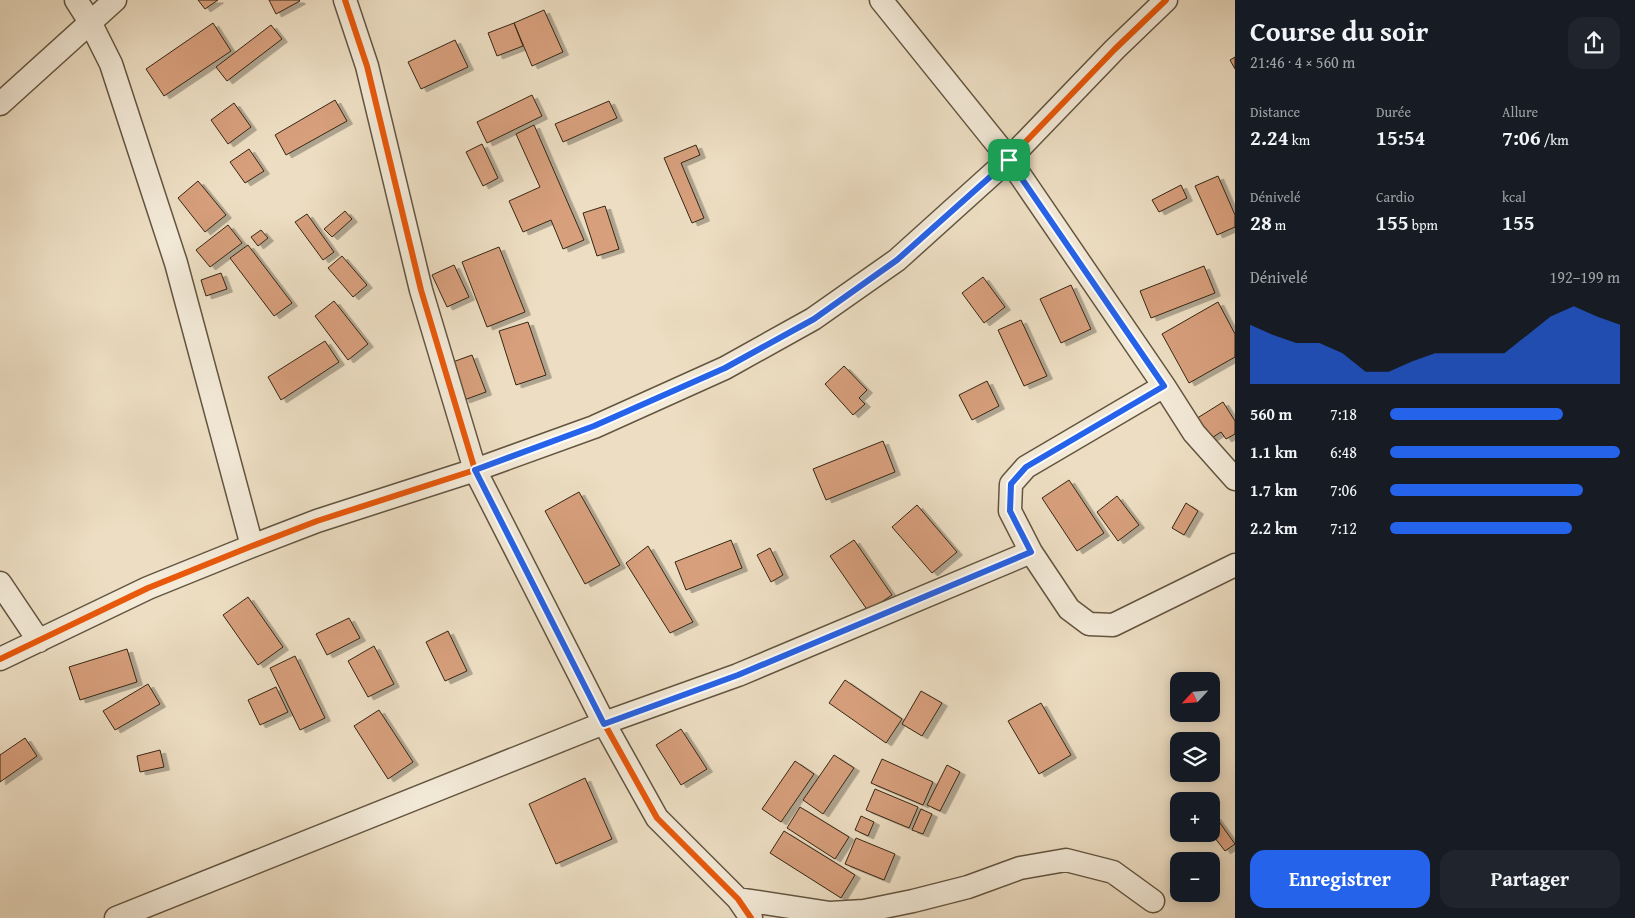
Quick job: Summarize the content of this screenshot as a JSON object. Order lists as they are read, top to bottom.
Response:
{
  "north": "bottom left",
  "page": {
    "heading": ["Course du soir", "21:46 · 4 × 560 m"],
    "stats": [
      ["Distance", "2.24 km"],
      ["Durée", "15:54"],
      ["Allure", "7:06 /km"],
      ["Dénivelé", "28 m"],
      ["Cardio", "155 bpm"],
      ["kcal", "155"]
    ],
    "chart": ["Dénivelé", "192–199 m"],
    "list": [
      {
        "name": "560 m",
        "note": "7:18"
      },
      {
        "name": "1.1 km",
        "note": "6:48"
      },
      {
        "name": "1.7 km",
        "note": "7:06"
      },
      {
        "name": "2.2 km",
        "note": "7:12"
      }
    ],
    "map_buttons": ["+", "−"],
    "buttons": ["Enregistrer", "Partager"]
  }
}
